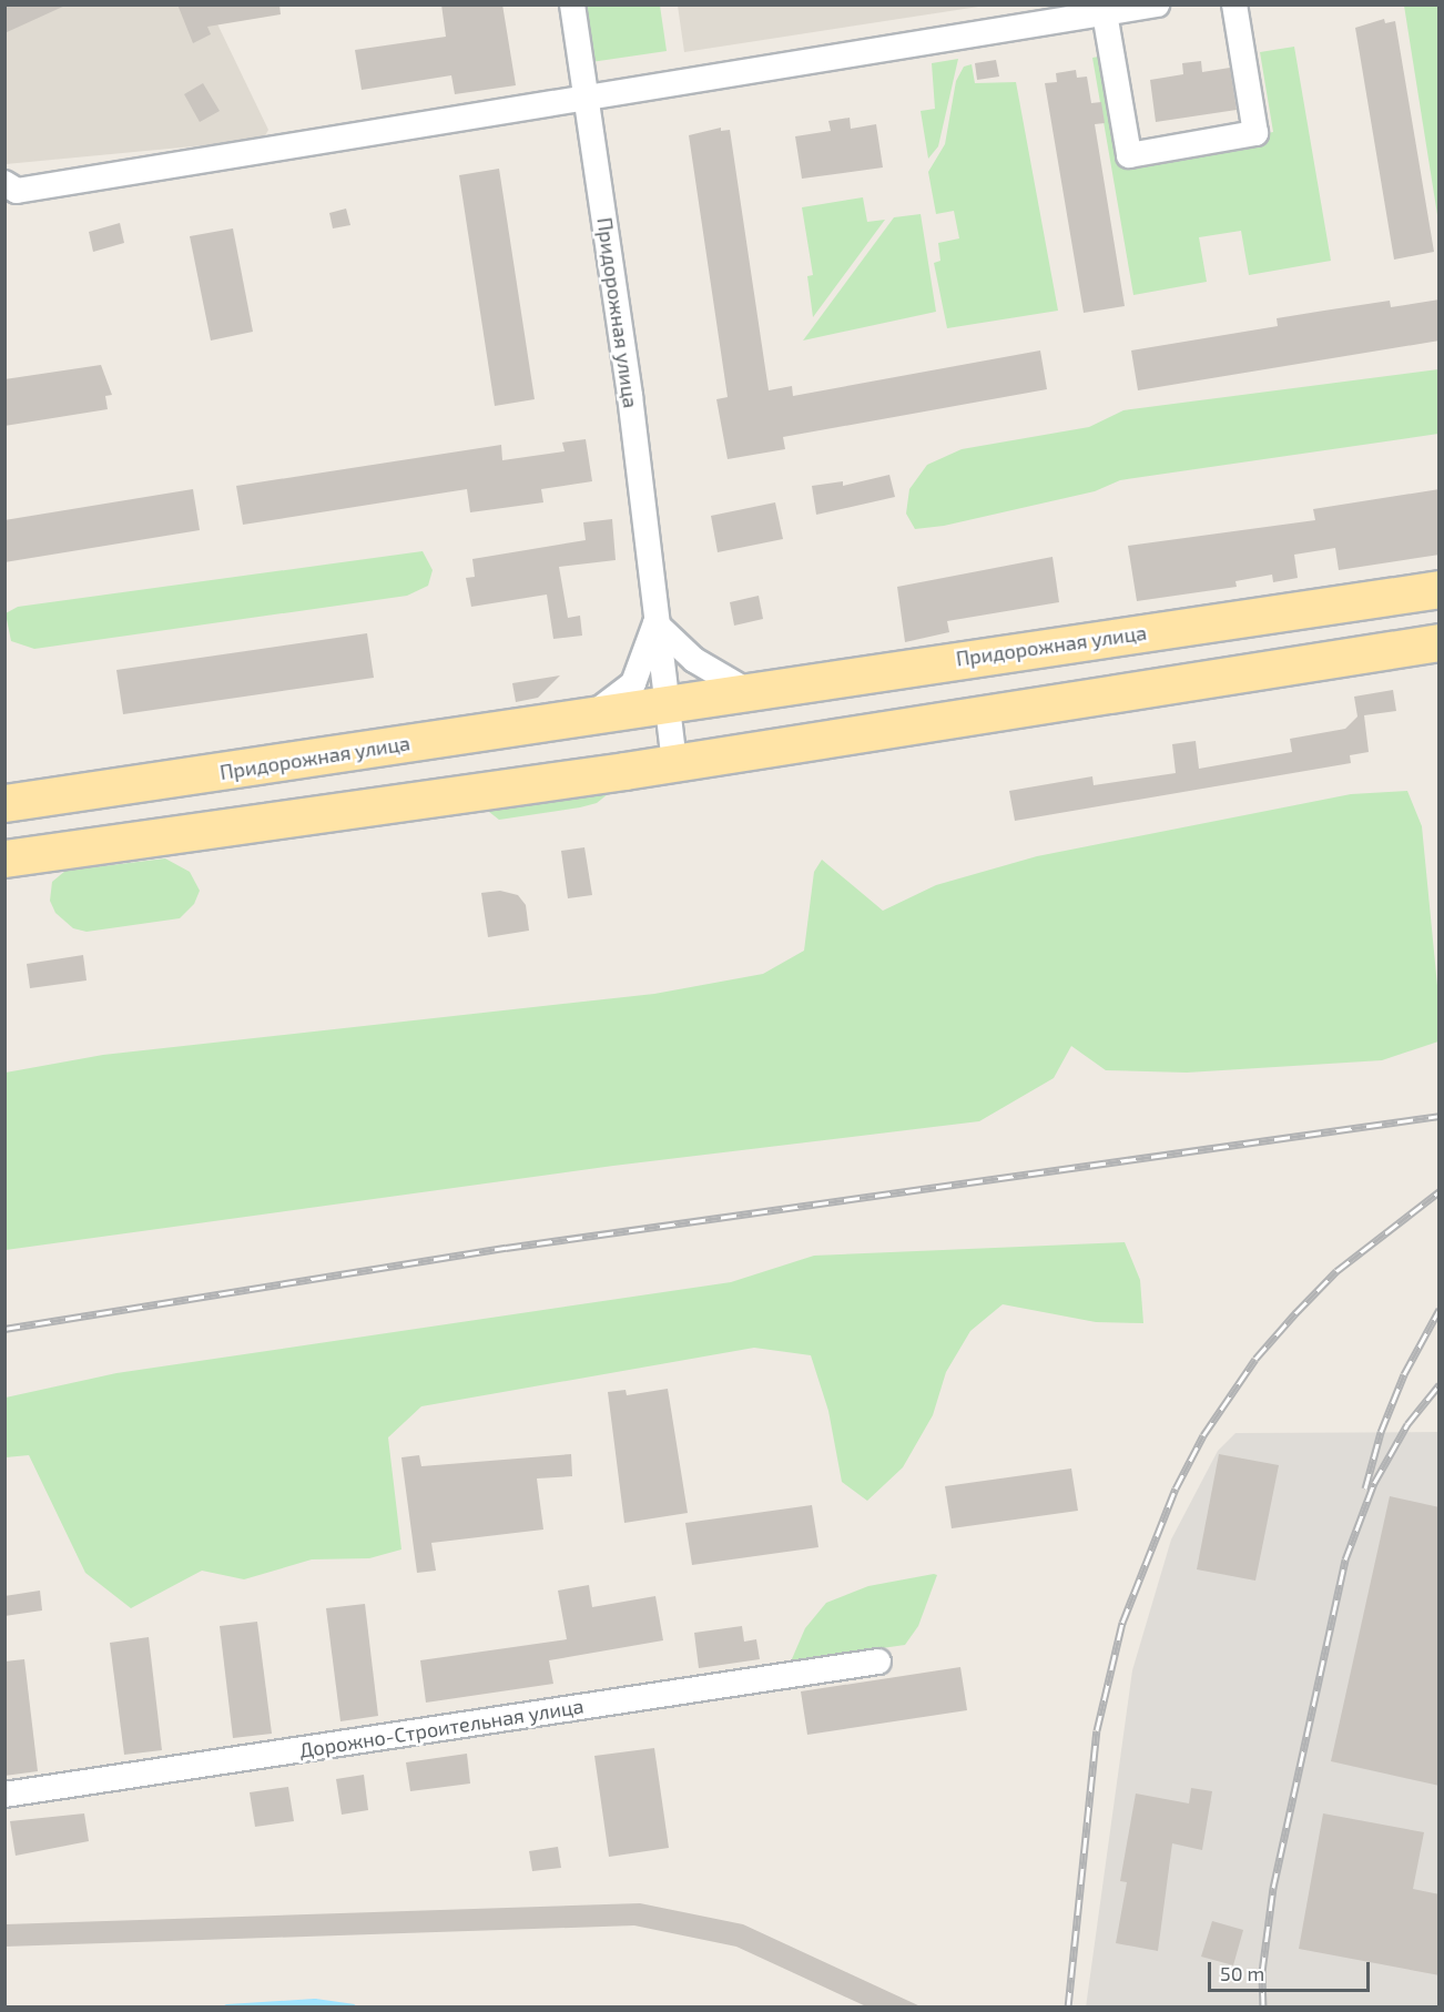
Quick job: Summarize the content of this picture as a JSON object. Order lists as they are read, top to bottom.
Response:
{
  "streets": {
    "main road": ["Придорожная улица"],
    "street": ["Дорожно-Строительная улица"]
  },
  "scale_bar": "50 m"
}
